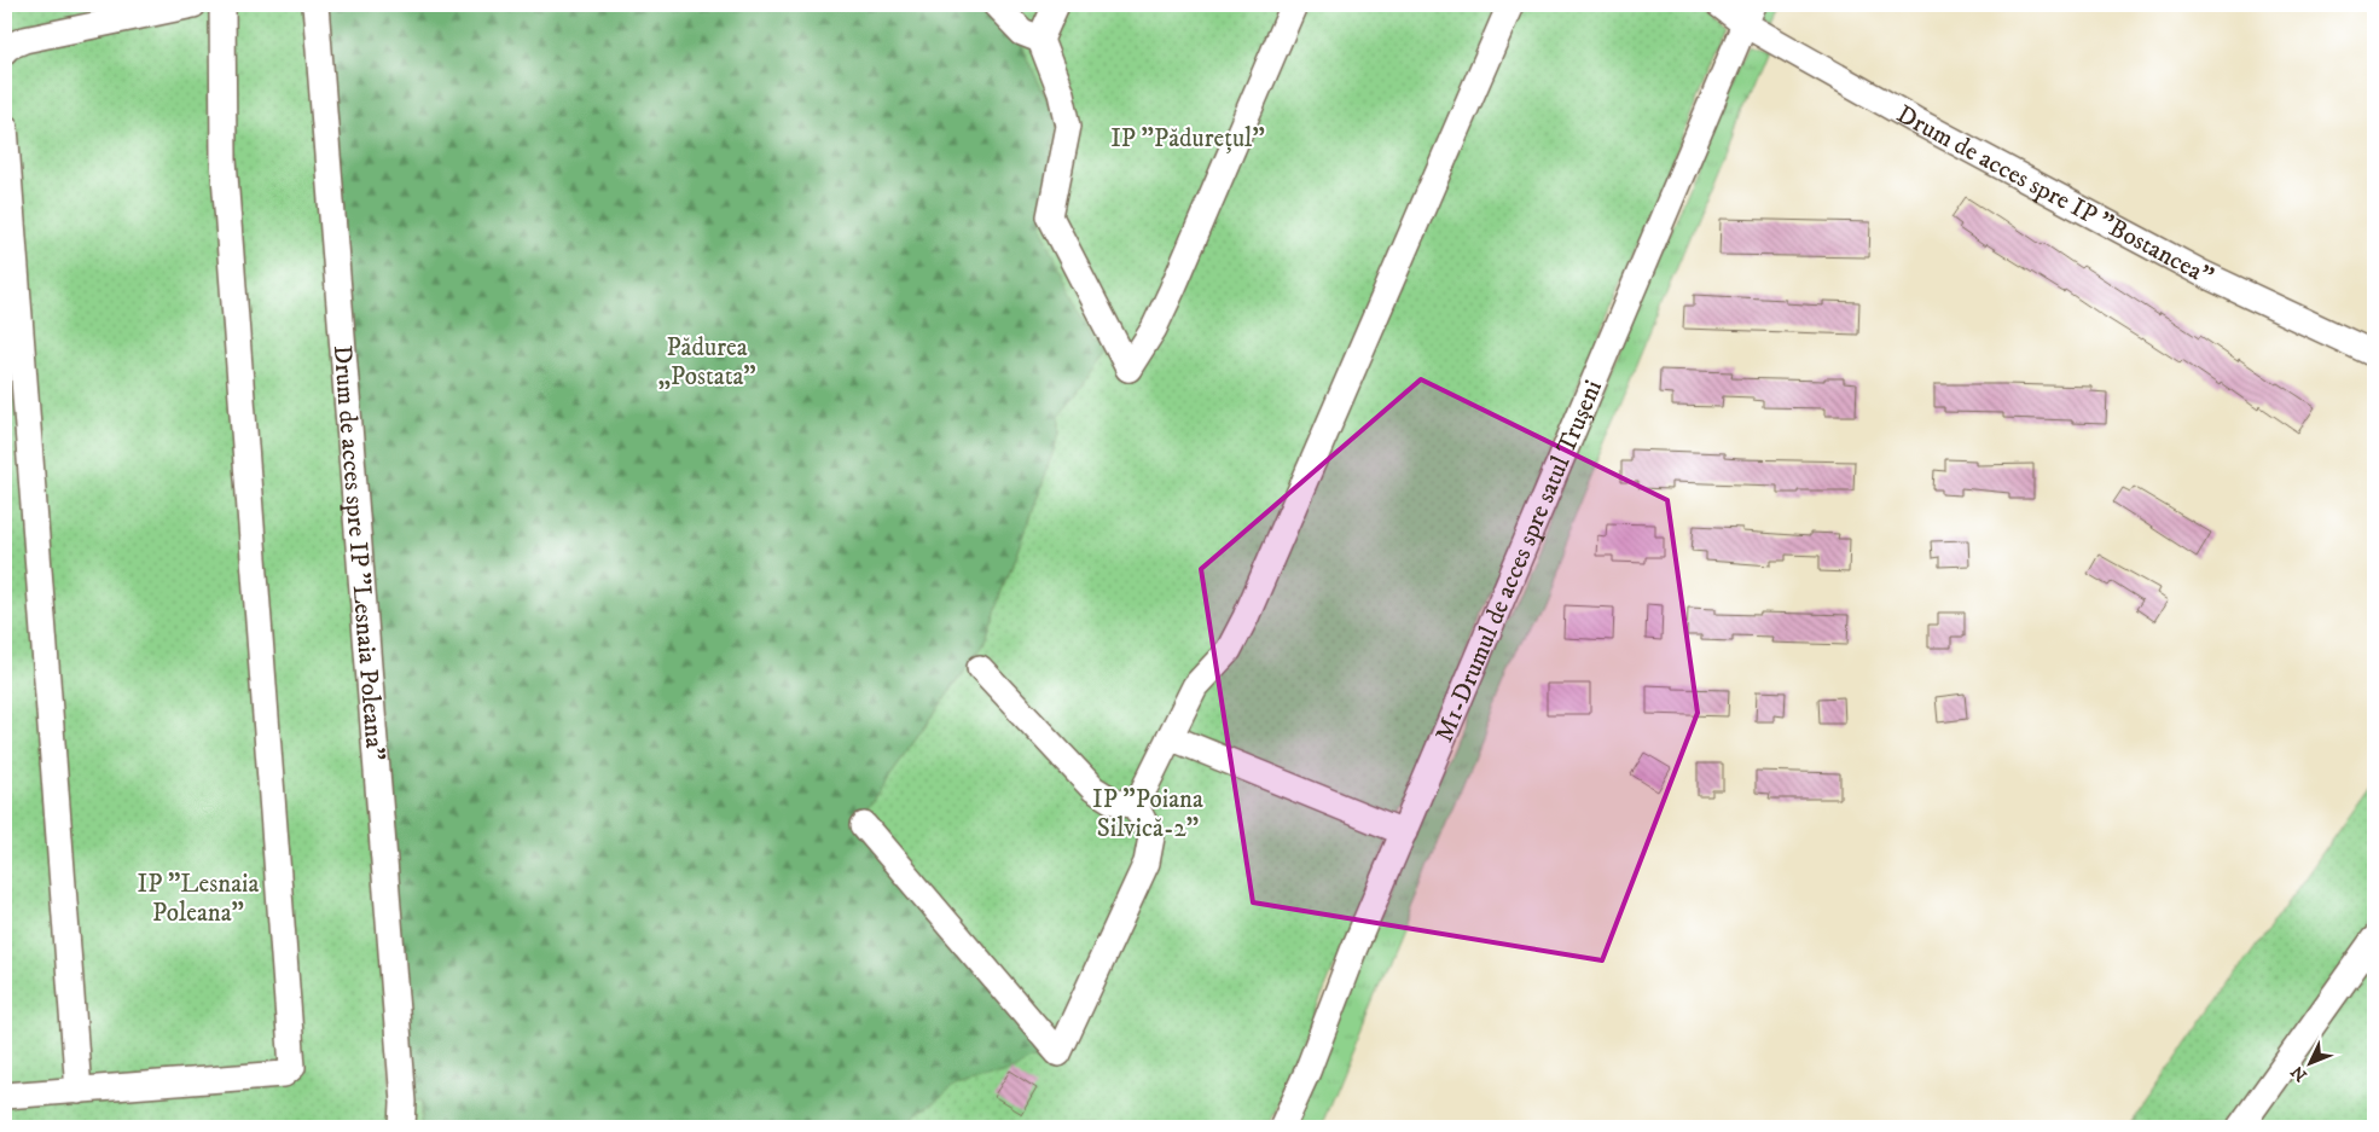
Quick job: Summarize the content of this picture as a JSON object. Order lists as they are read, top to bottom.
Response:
{
  "streets": {
    "street": ["Drum de acces spre IP \"Bostancea\"", "Drum de acces spre IP \"Lesnaia Poleana\"", "M1-Drumul de acces spre satul Trușeni"]
  },
  "crossings": [
    ["Drum de acces spre IP \"Bostancea\"", "M1-Drumul de acces spre satul Trușeni"]
  ],
  "parks": [
    "IP \"Pădurețul\"",
    "Pădurea „Postata”",
    "IP \"Poiana Silvică-2\"",
    "IP \"Lesnaia Poleana\""
  ],
  "north": "bottom left"
}
